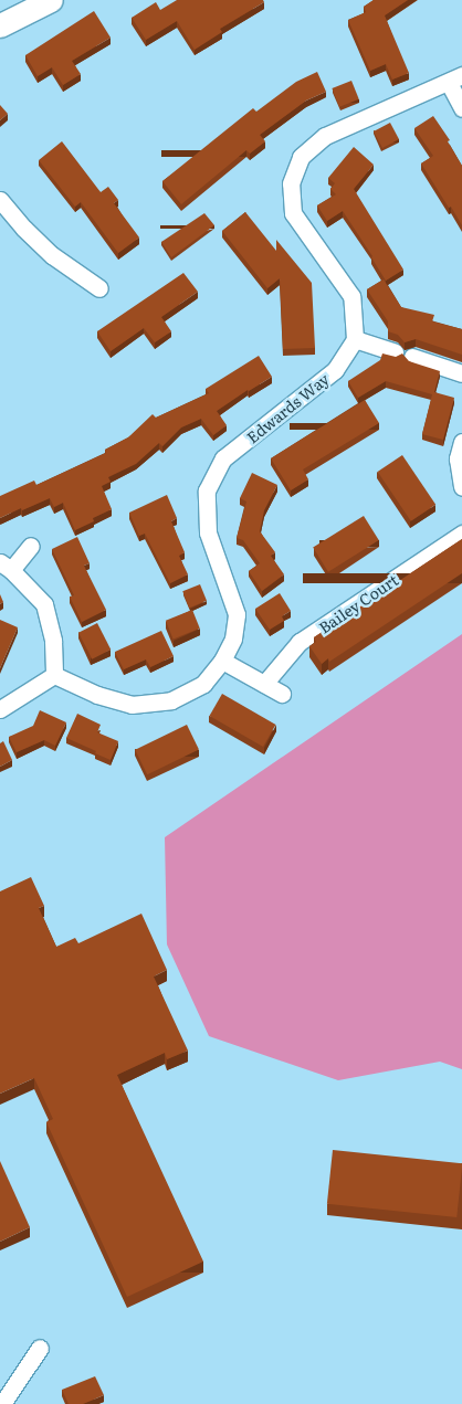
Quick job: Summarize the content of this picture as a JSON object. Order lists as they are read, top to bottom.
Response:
{
  "streets": {
    "street": ["Edwards Way", "Bailey Court"]
  }
}
